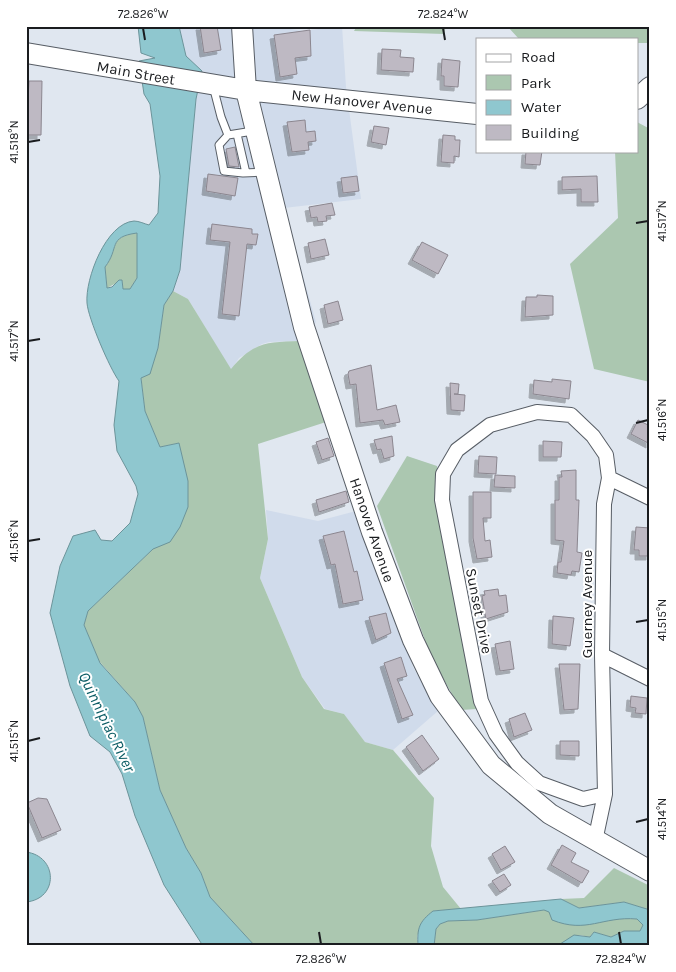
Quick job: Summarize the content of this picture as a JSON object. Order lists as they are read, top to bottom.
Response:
{
  "streets": {
    "main road": ["Main Street", "New Hanover Avenue", "Hanover Avenue"],
    "street": ["Guerney Avenue", "Sunset Drive"]
  },
  "crossings": [
    ["Main Street", "New Hanover Avenue"],
    ["Main Street", "Hanover Avenue"],
    ["New Hanover Avenue", "Hanover Avenue"],
    ["Hanover Avenue", "Guerney Avenue"],
    ["Guerney Avenue", "Sunset Drive"]
  ],
  "water": ["Quinnipiac River"],
  "legend": [
    "Road",
    "Park",
    "Water",
    "Building"
  ],
  "coordinates": [
    "72.826°W",
    "72.824°W",
    "41.518°N",
    "41.517°N",
    "41.516°N",
    "41.515°N",
    "41.514°N"
  ]
}
